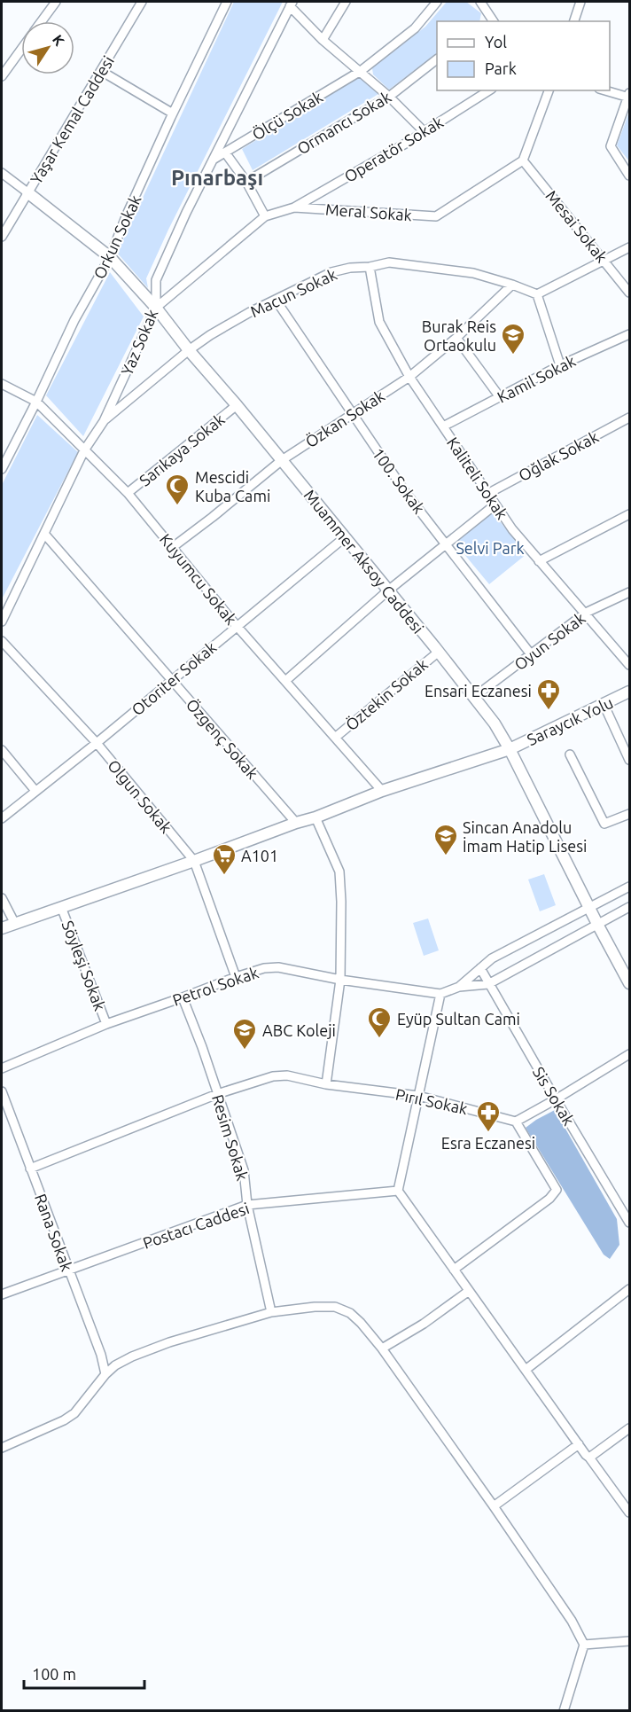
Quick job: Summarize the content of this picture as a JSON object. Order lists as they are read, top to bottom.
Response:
{
  "streets": {
    "main road": ["Muammer Aksoy Caddesi", "Saraycık Yolu"],
    "street": [
      "Ölçü Sokak",
      "Yaşar Kemal Caddesi",
      "Ormancı Sokak",
      "Operatör Sokak",
      "Meral Sokak",
      "Mesai Sokak",
      "Orkun Sokak",
      "Macun Sokak",
      "Yaz Sokak",
      "Kamil Sokak",
      "Özkan Sokak",
      "Sarıkaya Sokak",
      "Oğlak Sokak",
      "Kaliteli Sokak",
      "100. Sokak",
      "Kuyumcu Sokak",
      "Oyun Sokak",
      "Otoriter Sokak",
      "Öztekin Sokak",
      "Özgenç Sokak",
      "Olgun Sokak",
      "Söyleşi Sokak",
      "Petrol Sokak",
      "Sis Sokak",
      "Pırıl Sokak",
      "Resim Sokak",
      "Postacı Caddesi",
      "Rana Sokak"
    ]
  },
  "crossings": [
    ["Ölçü Sokak", "Yaz Sokak"],
    ["Yaşar Kemal Caddesi", "Muammer Aksoy Caddesi"],
    ["Operatör Sokak", "Meral Sokak"],
    ["Meral Sokak", "Mesai Sokak"],
    ["Meral Sokak", "Yaz Sokak"],
    ["Meral Sokak", "Muammer Aksoy Caddesi"],
    ["Orkun Sokak", "Muammer Aksoy Caddesi"],
    ["Orkun Sokak", "Kuyumcu Sokak"],
    ["Macun Sokak", "Yaz Sokak"],
    ["Macun Sokak", "Özkan Sokak"],
    ["Macun Sokak", "Kaliteli Sokak"],
    ["Macun Sokak", "100. Sokak"],
    ["Macun Sokak", "Muammer Aksoy Caddesi"],
    ["Yaz Sokak", "Muammer Aksoy Caddesi"],
    ["Yaz Sokak", "Kuyumcu Sokak"],
    ["Yaz Sokak", "Özgenç Sokak"],
    ["Kamil Sokak", "Kaliteli Sokak"],
    ["Özkan Sokak", "Kaliteli Sokak"],
    ["Özkan Sokak", "100. Sokak"],
    ["Özkan Sokak", "Muammer Aksoy Caddesi"],
    ["Özkan Sokak", "Kuyumcu Sokak"],
    ["Sarıkaya Sokak", "Muammer Aksoy Caddesi"],
    ["Sarıkaya Sokak", "Kuyumcu Sokak"],
    ["Oğlak Sokak", "Kaliteli Sokak"],
    ["Kaliteli Sokak", "Oyun Sokak"],
    ["100. Sokak", "Oyun Sokak"],
    ["Muammer Aksoy Caddesi", "Oyun Sokak"],
    ["Muammer Aksoy Caddesi", "Otoriter Sokak"],
    ["Muammer Aksoy Caddesi", "Öztekin Sokak"],
    ["Muammer Aksoy Caddesi", "Saraycık Yolu"],
    ["Kuyumcu Sokak", "Otoriter Sokak"],
    ["Kuyumcu Sokak", "Öztekin Sokak"],
    ["Kuyumcu Sokak", "Saraycık Yolu"],
    ["Otoriter Sokak", "Özgenç Sokak"],
    ["Otoriter Sokak", "Olgun Sokak"],
    ["Saraycık Yolu", "Özgenç Sokak"],
    ["Saraycık Yolu", "Olgun Sokak"],
    ["Saraycık Yolu", "Söyleşi Sokak"],
    ["Olgun Sokak", "Petrol Sokak"],
    ["Söyleşi Sokak", "Petrol Sokak"],
    ["Petrol Sokak", "Resim Sokak"],
    ["Pırıl Sokak", "Resim Sokak"],
    ["Pırıl Sokak", "Rana Sokak"],
    ["Resim Sokak", "Postacı Caddesi"],
    ["Postacı Caddesi", "Rana Sokak"]
  ],
  "districts": ["Pınarbaşı"],
  "parks": ["Selvi Park"],
  "places": {
    "school or university": ["Burak Reis Ortaokulu", "Sincan Anadolu İmam Hatip Lisesi", "ABC Koleji"],
    "mosque": ["Mescidi Kuba Cami", "Eyüp Sultan Cami"],
    "pharmacy": ["Ensari Eczanesi", "Esra Eczanesi"],
    "supermarket": ["A101"]
  },
  "legend": ["Yol", "Park"],
  "scale_bar": "100 m",
  "north": "top right"
}
